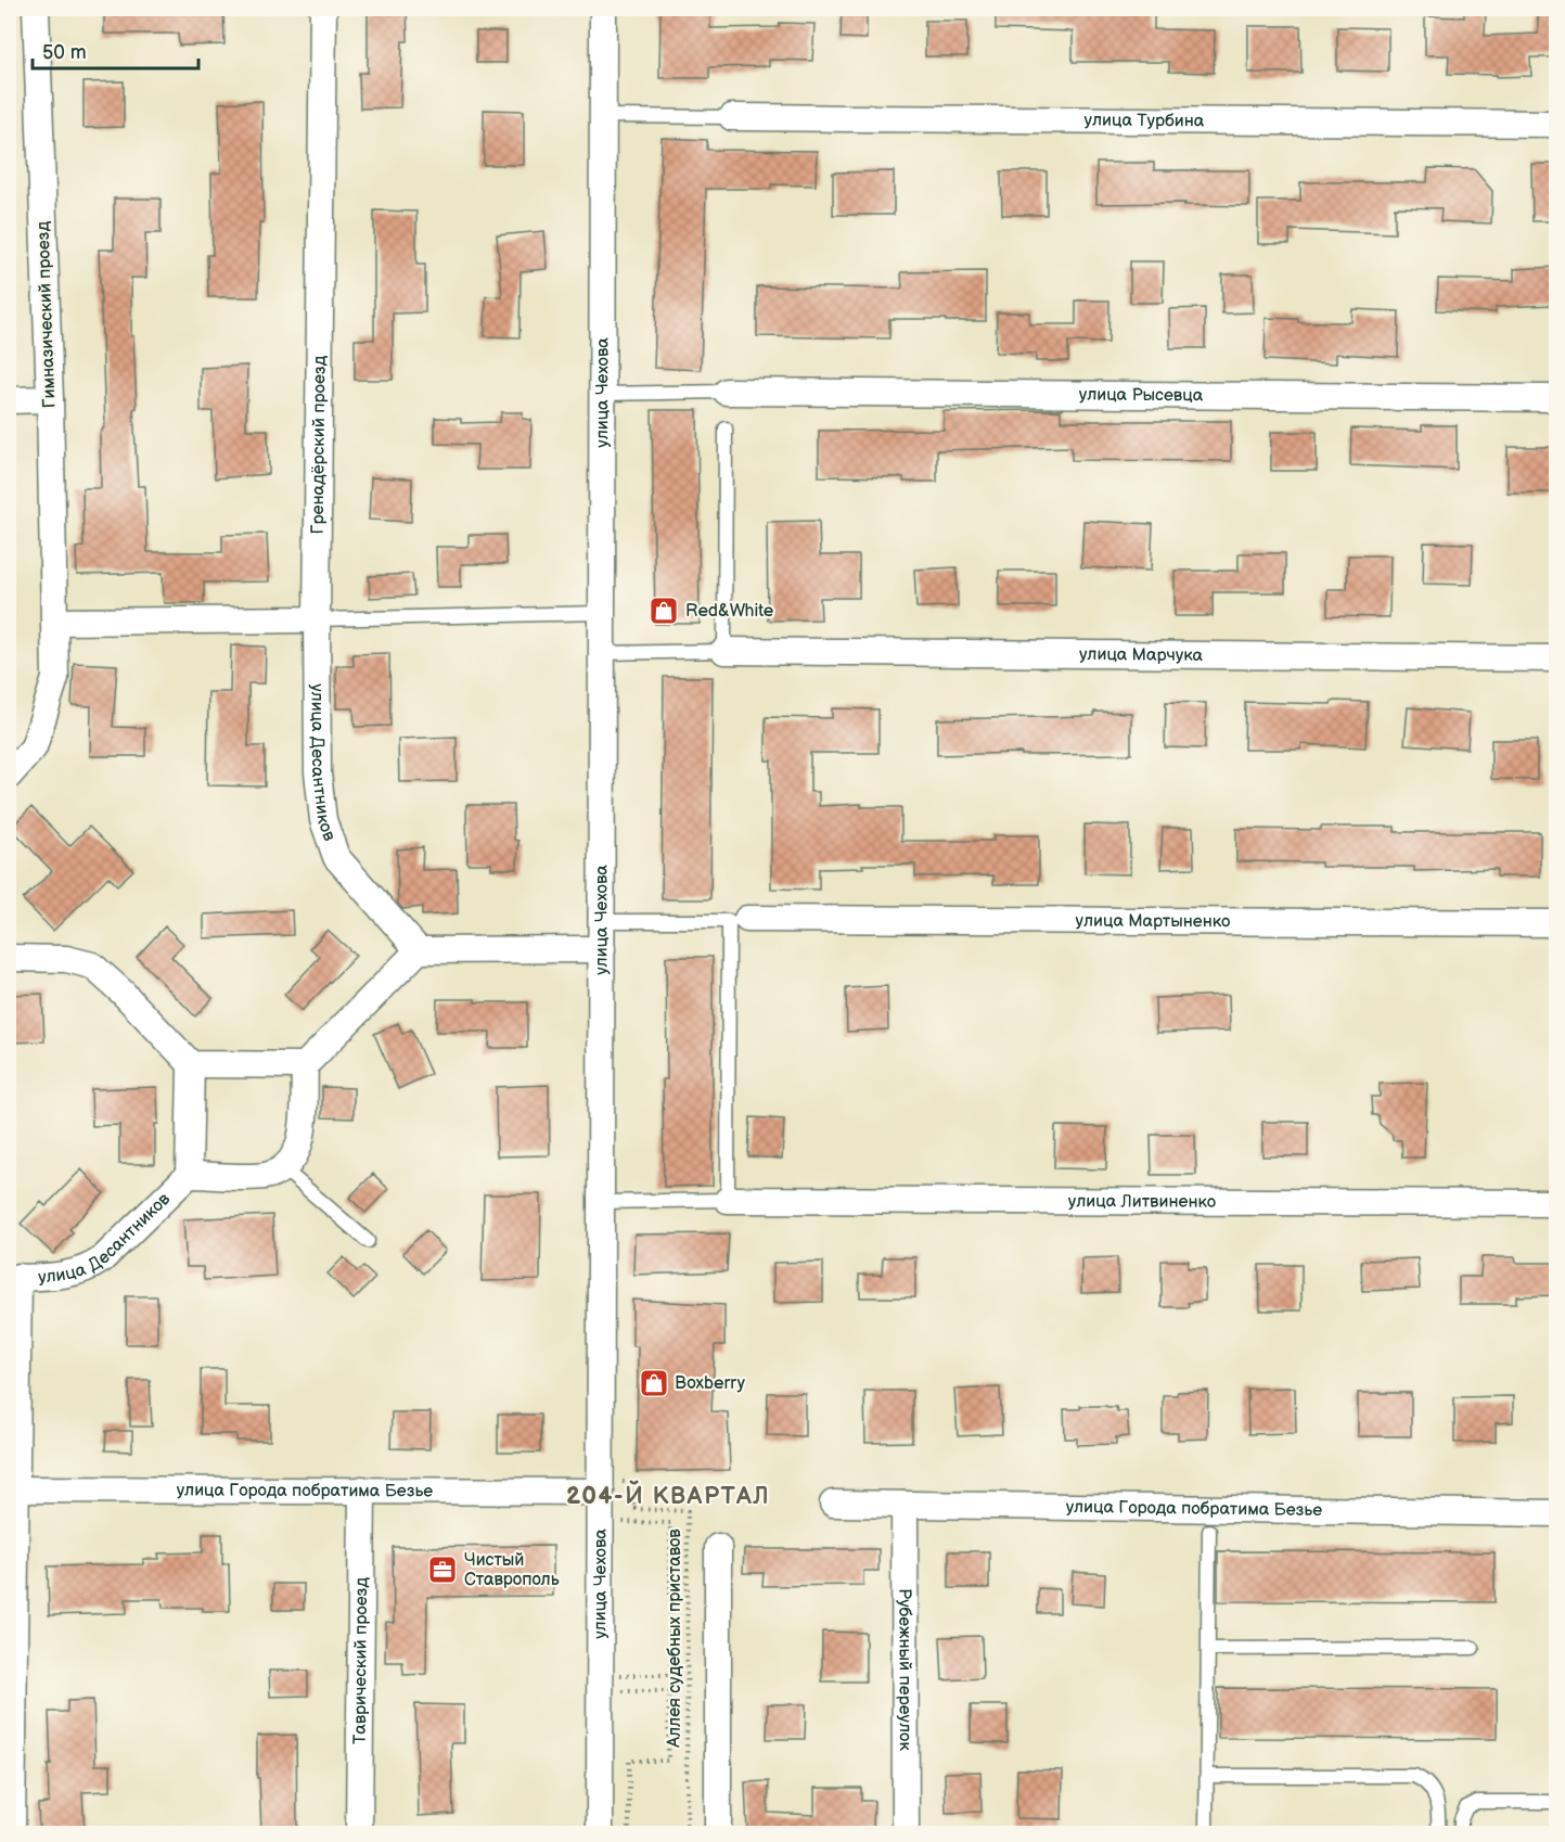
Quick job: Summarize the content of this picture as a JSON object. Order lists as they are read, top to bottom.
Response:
{
  "streets": {
    "street": [
      "улица Турбина",
      "Гимназический проезд",
      "улица Чехова",
      "улица Рысевца",
      "Гренадёрский проезд",
      "улица Марчука",
      "улица Десантников",
      "улица Мартыненко",
      "улица Литвиненко",
      "улица Города побратима Безье",
      "Таврический проезд",
      "Рубежный переулок"
    ],
    "path": ["Аллея судебных приставов"]
  },
  "crossings": [
    ["улица Чехова", "улица Города побратима Безье"],
    ["улица Чехова", "Аллея судебных приставов"],
    ["Гренадёрский проезд", "улица Десантников"],
    ["улица Города побратима Безье", "Аллея судебных приставов"],
    ["улица Города побратима Безье", "Таврический проезд"],
    ["улица Города побратима Безье", "Рубежный переулок"]
  ],
  "districts": ["204-Й КВАРТАЛ"],
  "places": {
    "shop": ["Red&White", "Boxberry"],
    "office": ["Чистый Ставрополь"]
  },
  "scale_bar": "50 m"
}
